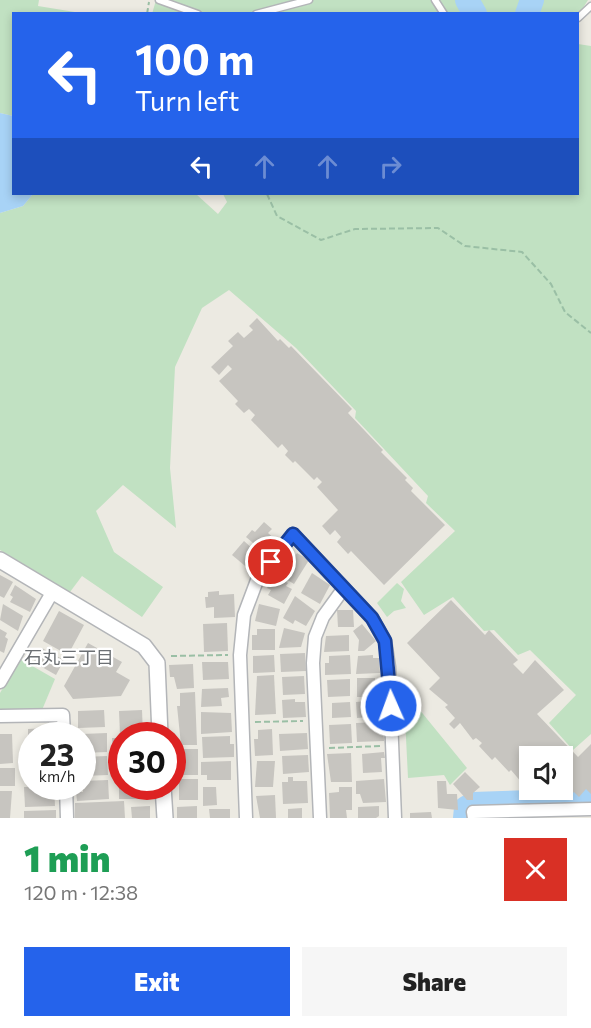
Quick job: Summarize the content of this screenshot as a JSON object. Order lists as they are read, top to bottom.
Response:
{
  "districts": ["石丸三丁目"],
  "page": {
    "turn": ["100 m", "Turn left"],
    "speed": "23 km/h",
    "limit": "30",
    "heading": ["1 min", "120 m · 12:38"],
    "buttons": ["Exit", "Share"]
  }
}
